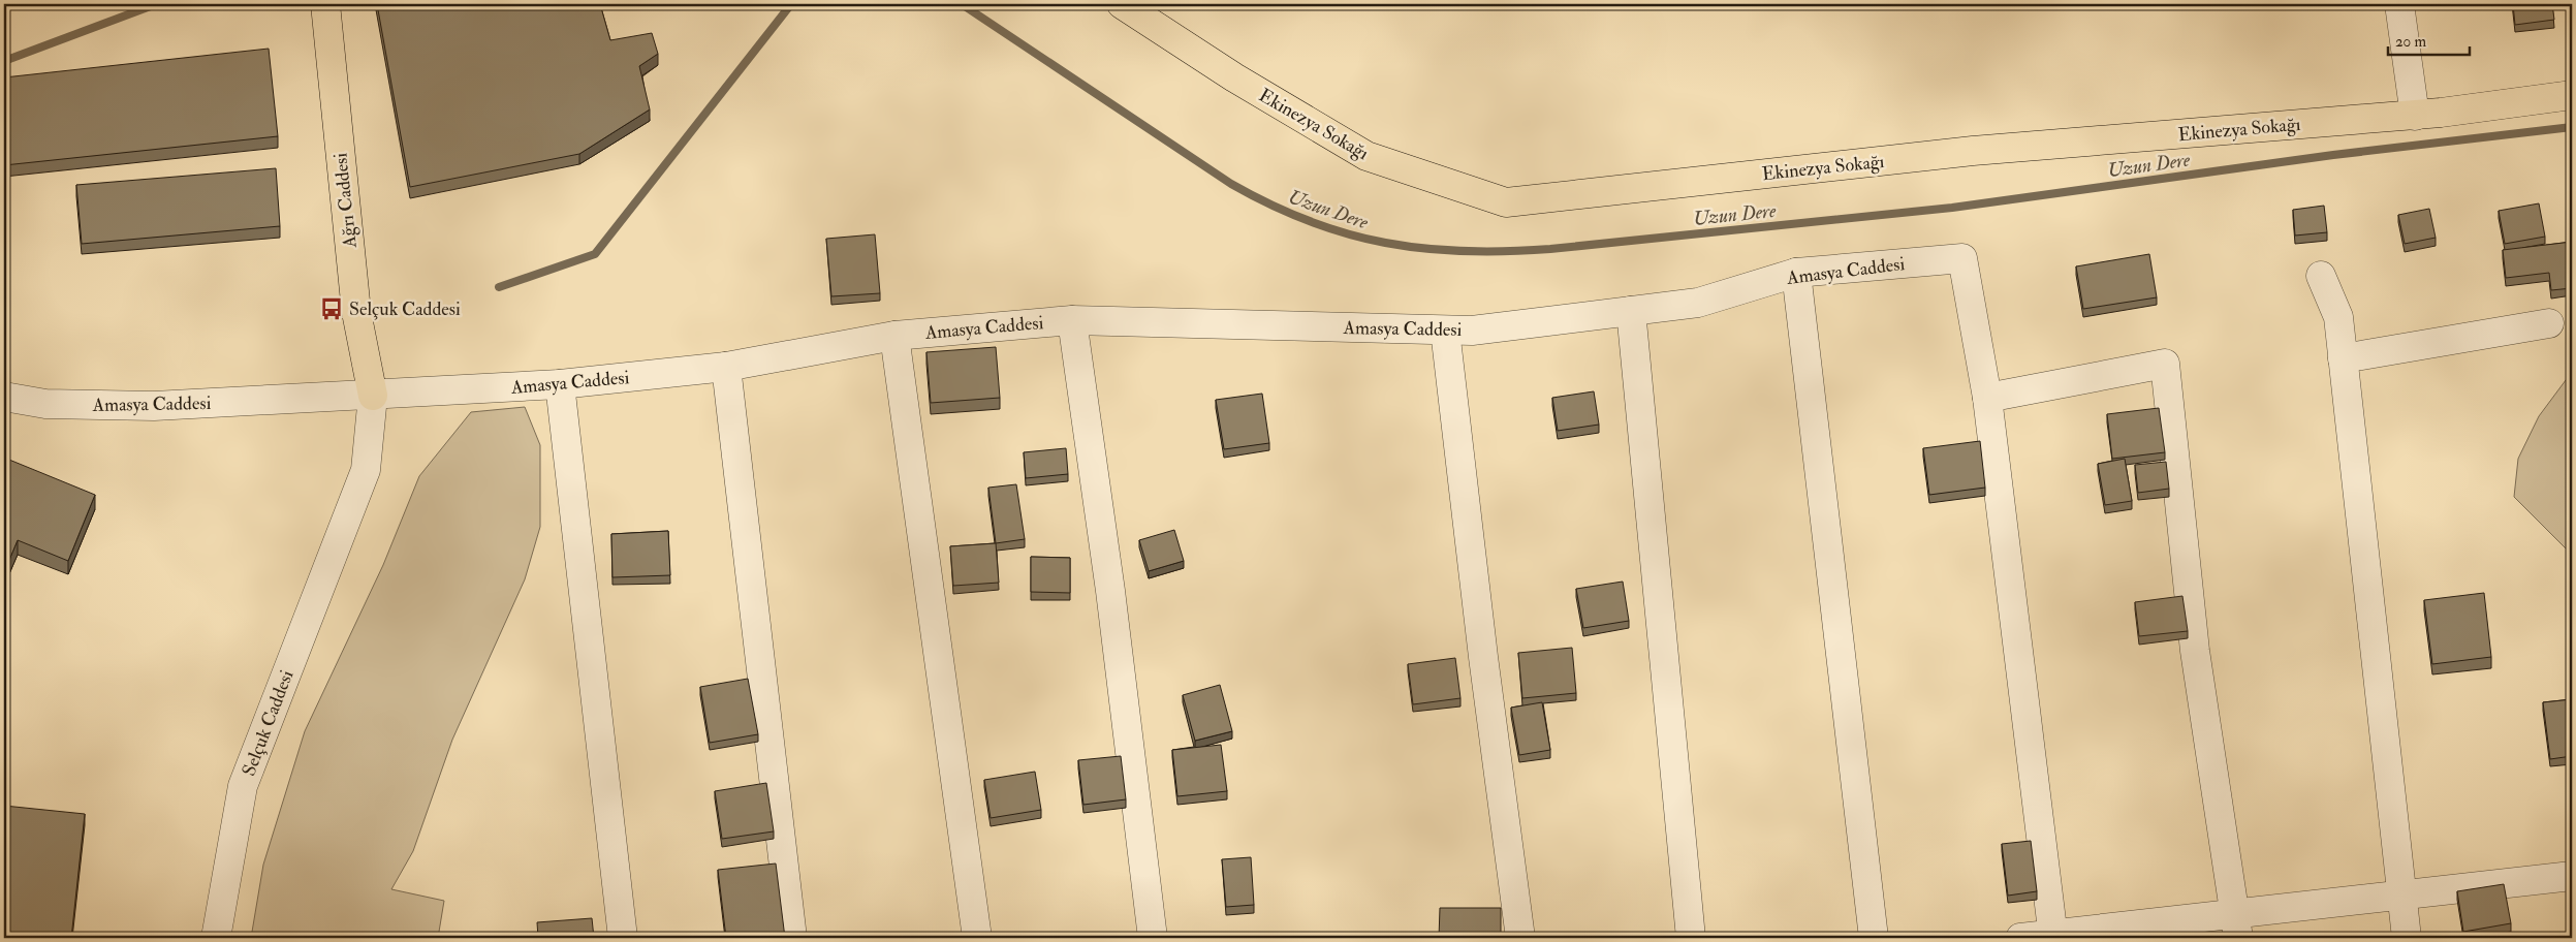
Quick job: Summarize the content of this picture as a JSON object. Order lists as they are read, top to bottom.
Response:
{
  "streets": {
    "main road": ["Ekinezya Sokağı", "Ağrı Caddesi"],
    "street": ["Amasya Caddesi", "Selçuk Caddesi"]
  },
  "crossings": [
    ["Ağrı Caddesi", "Amasya Caddesi"],
    ["Ağrı Caddesi", "Selçuk Caddesi"],
    ["Amasya Caddesi", "Selçuk Caddesi"]
  ],
  "water": ["Uzun Dere"],
  "places": {
    "bus stop": ["Selçuk Caddesi"]
  },
  "scale_bar": "20 m"
}
